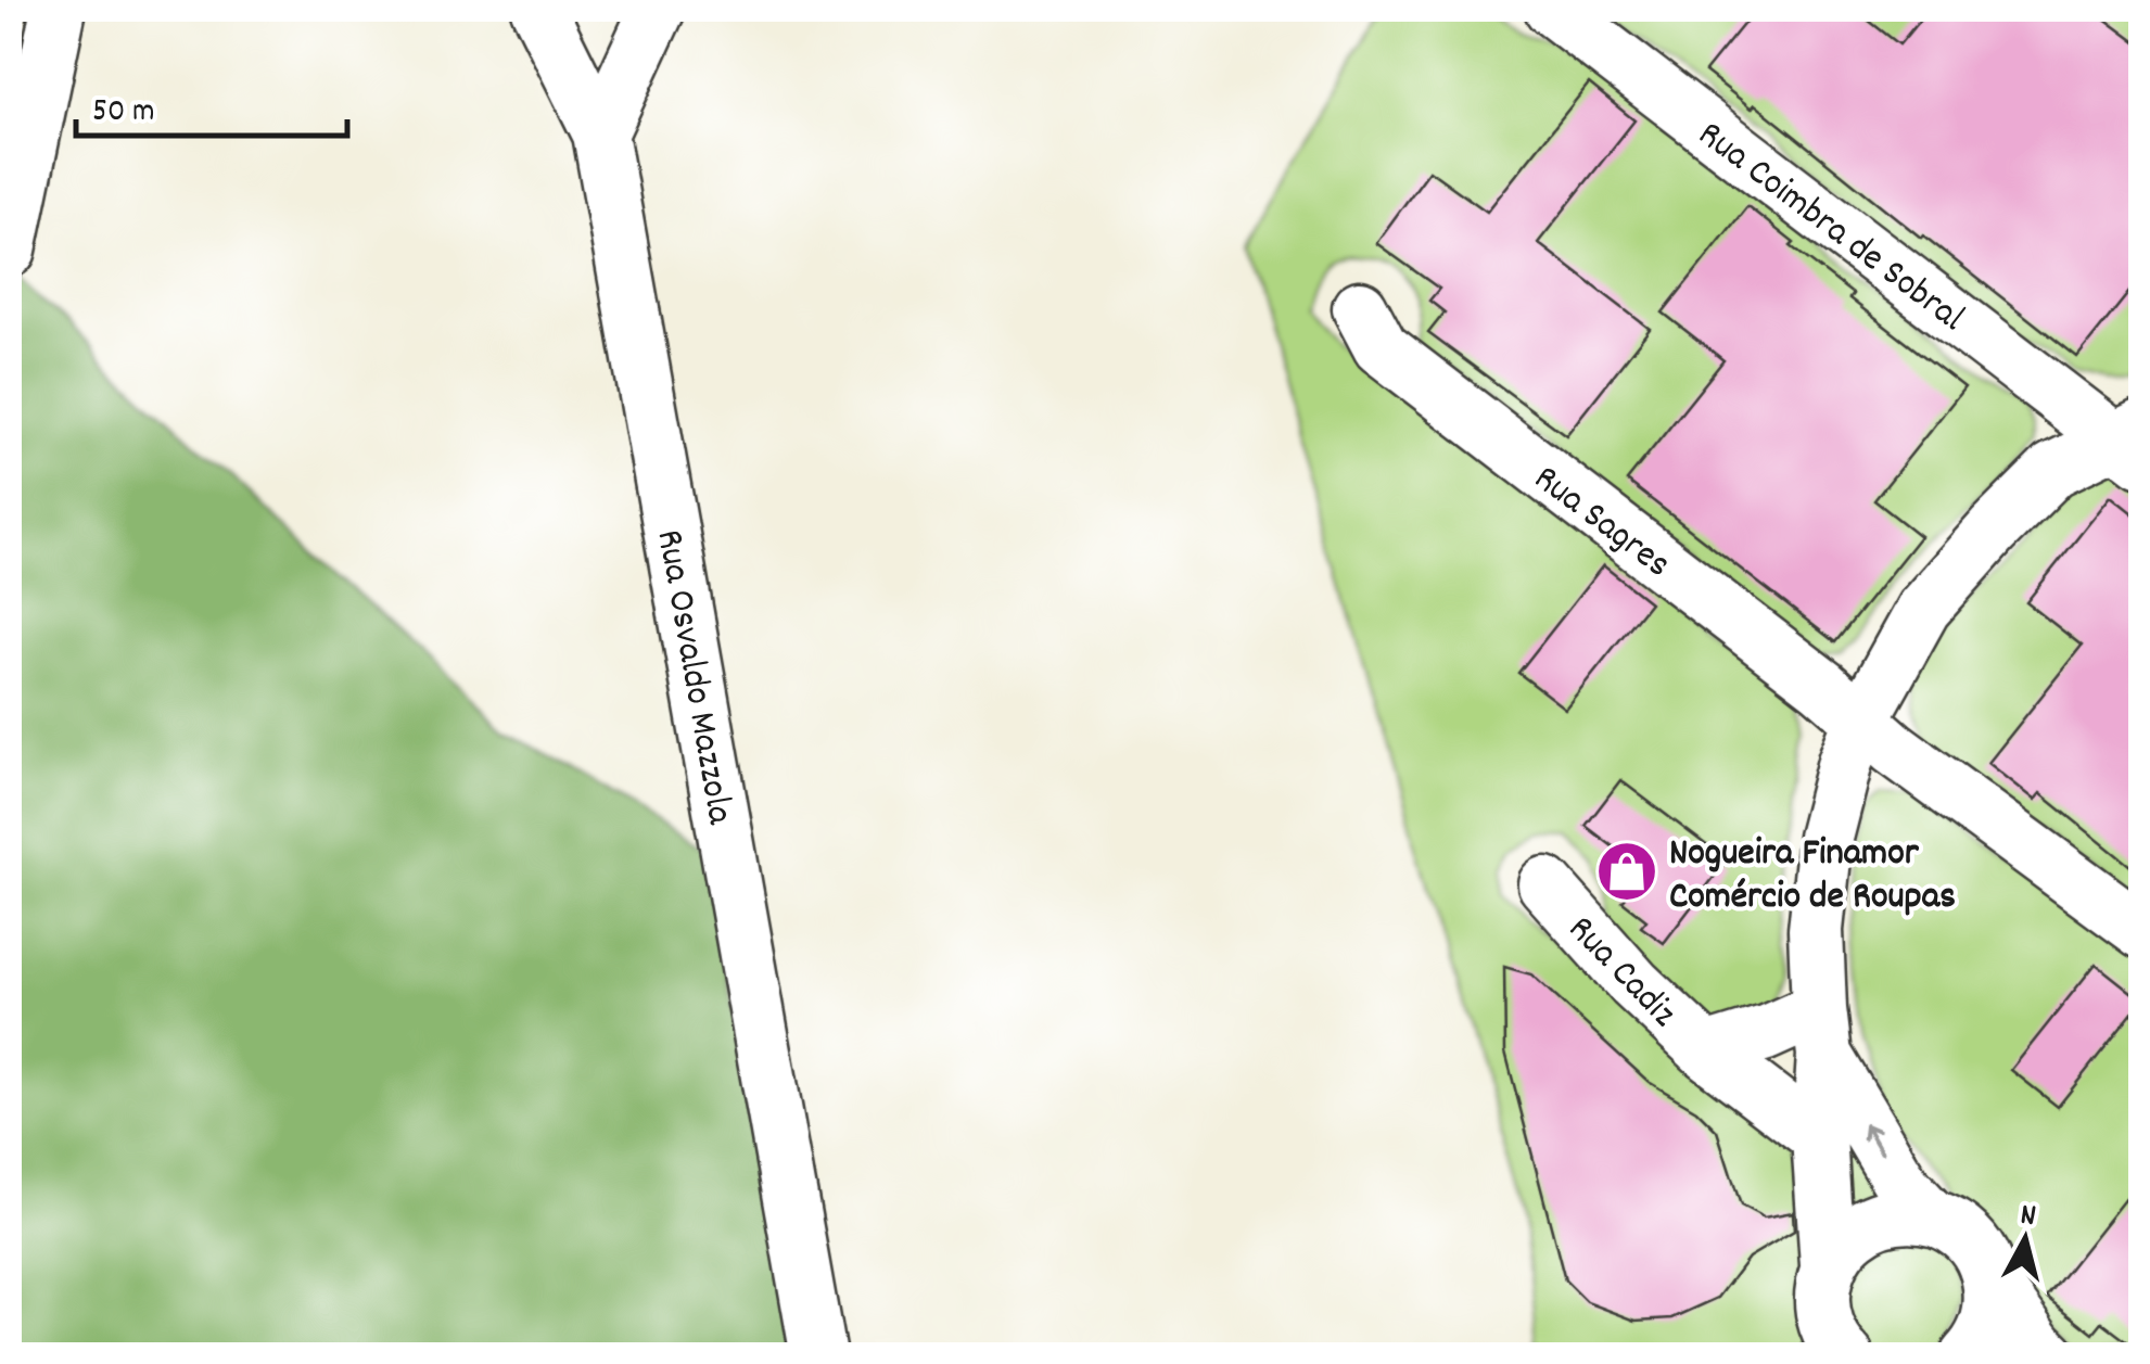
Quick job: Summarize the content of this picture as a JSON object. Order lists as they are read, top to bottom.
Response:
{
  "streets": {
    "street": [
      "Rua Coimbra de Sobral",
      "Rua Sagres",
      "Rua Osvaldo Mazzola",
      "Rua Cadiz"
    ]
  },
  "places": {
    "shop": ["Nogueira Finamor Comércio de Roupas"]
  },
  "scale_bar": "50 m",
  "north": "top"
}
